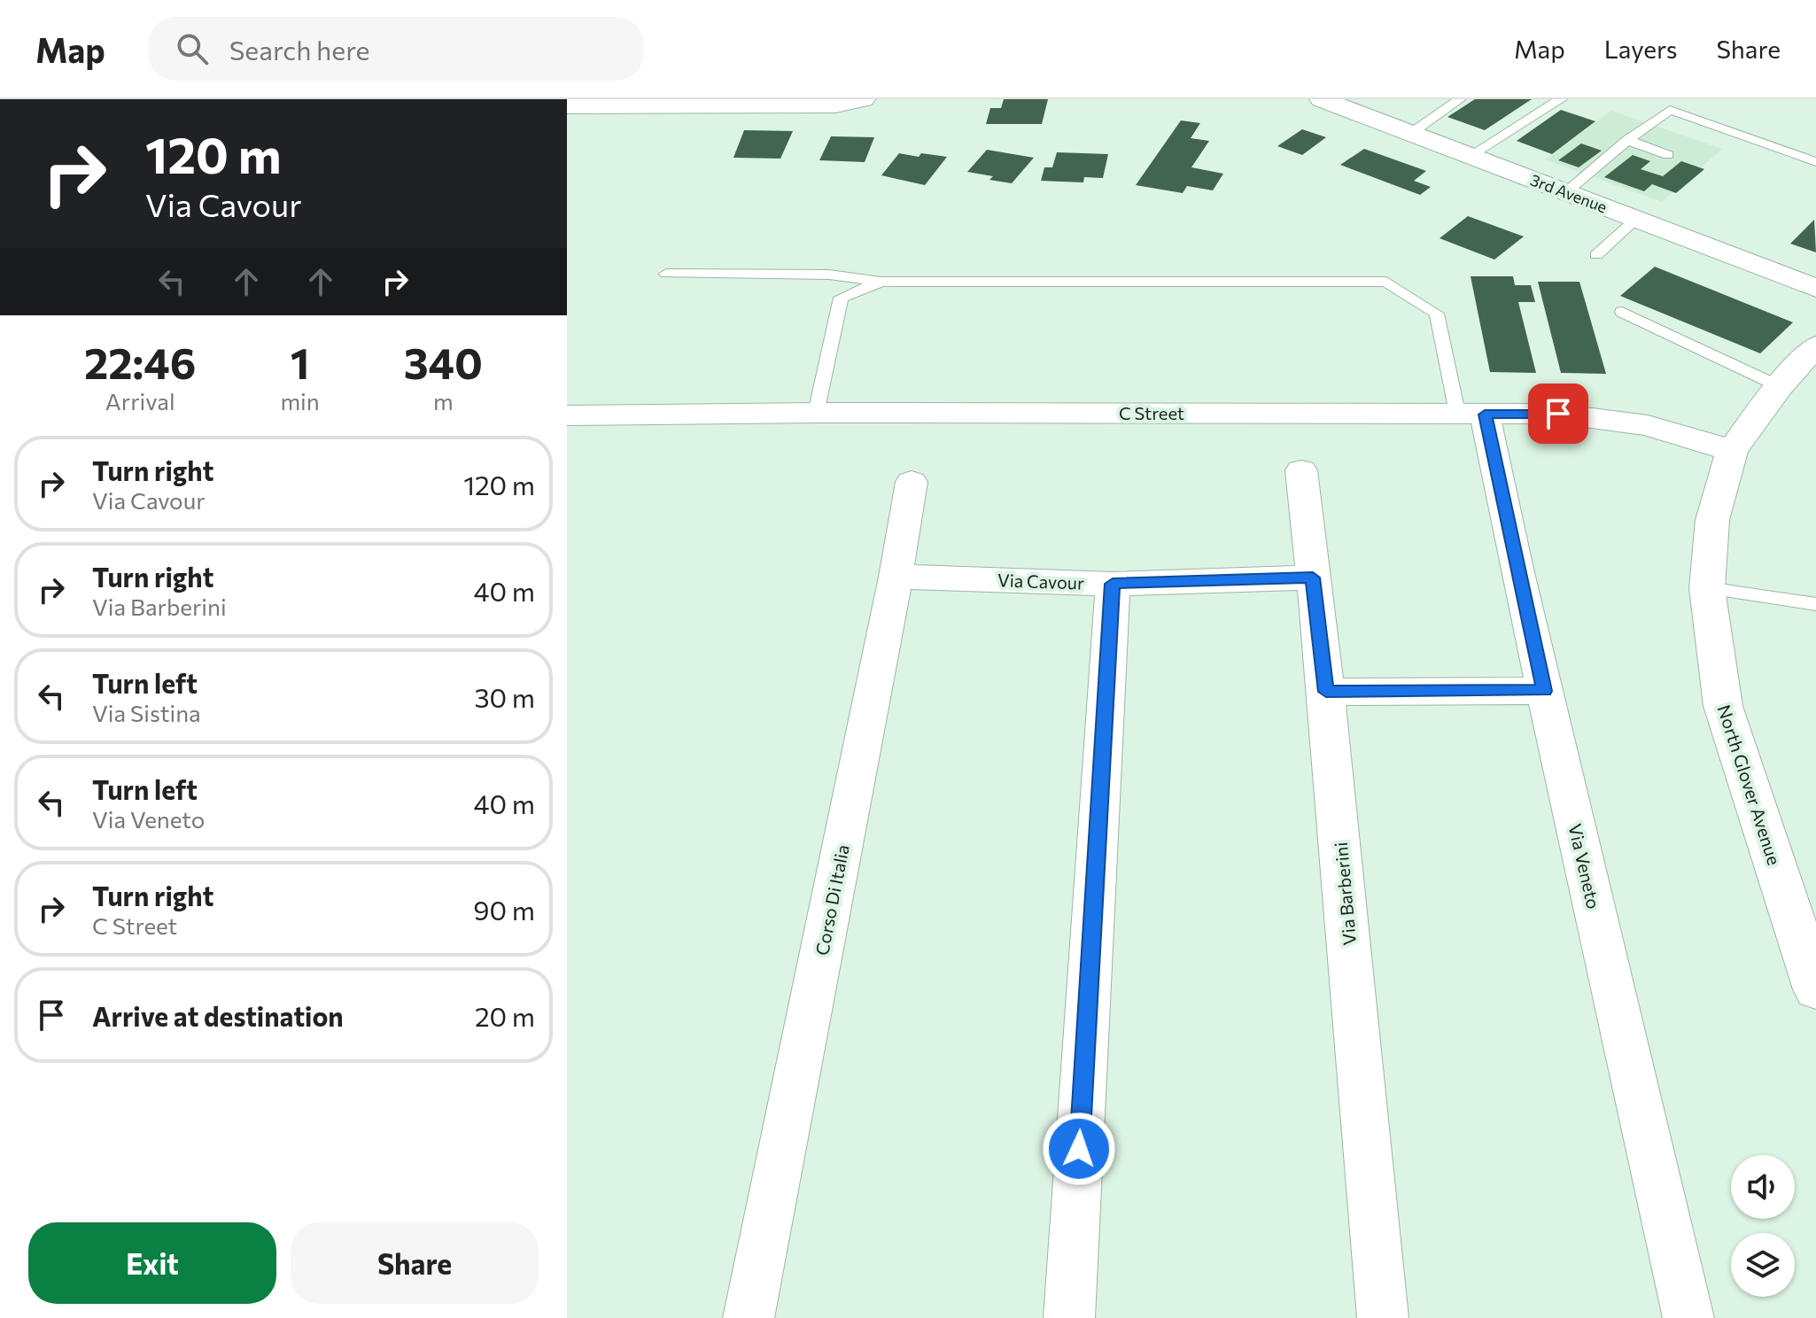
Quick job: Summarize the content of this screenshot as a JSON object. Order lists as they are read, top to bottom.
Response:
{
  "streets": {
    "street": [
      "3rd Avenue",
      "C Street",
      "Via Cavour",
      "North Glover Avenue",
      "Via Veneto",
      "Via Barberini",
      "Corso Di Italia"
    ]
  },
  "crossings": [
    ["C Street", "North Glover Avenue"],
    ["C Street", "Via Veneto"],
    ["Via Cavour", "Via Barberini"],
    ["Via Cavour", "Corso Di Italia"]
  ],
  "page": {
    "header": "Map",
    "search": "Search here",
    "nav": ["Map", "Layers", "Share"],
    "turn": ["120 m", "Via Cavour"],
    "eta": [
      "22:46",
      "Arrival",
      "1",
      "min",
      "340",
      "m"
    ],
    "list": [
      {
        "name": "Turn right",
        "note": "Via Cavour",
        "value": "120 m"
      },
      {
        "name": "Turn right",
        "note": "Via Barberini",
        "value": "40 m"
      },
      {
        "name": "Turn left",
        "note": "Via Sistina",
        "value": "30 m"
      },
      {
        "name": "Turn left",
        "note": "Via Veneto",
        "value": "40 m"
      },
      {
        "name": "Turn right",
        "note": "C Street",
        "value": "90 m"
      },
      {
        "name": "Arrive at destination",
        "value": "20 m"
      }
    ],
    "buttons": ["Exit", "Share"]
  }
}
